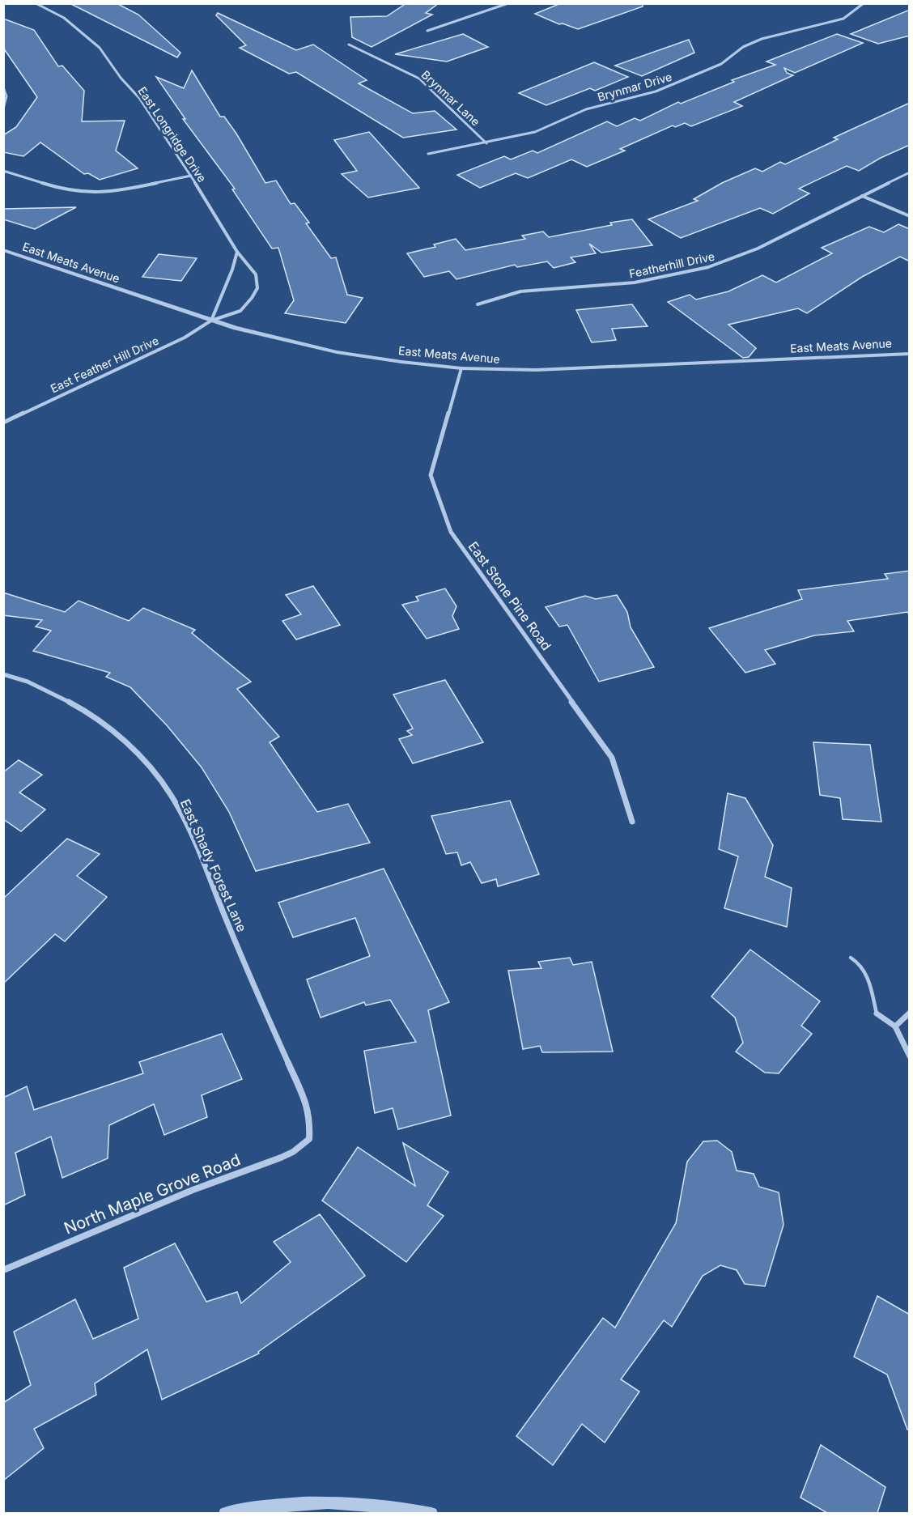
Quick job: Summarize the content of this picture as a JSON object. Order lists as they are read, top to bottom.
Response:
{
  "streets": {
    "street": [
      "Brynmar Drive",
      "Brynmar Lane",
      "East Longridge Drive",
      "East Meats Avenue",
      "Featherhill Drive",
      "East Feather Hill Drive",
      "East Stone Pine Road",
      "East Shady Forest Lane",
      "North Maple Grove Road"
    ]
  },
  "crossings": [
    ["Brynmar Drive", "Brynmar Lane"],
    ["East Longridge Drive", "East Meats Avenue"],
    ["East Longridge Drive", "East Feather Hill Drive"],
    ["East Meats Avenue", "East Feather Hill Drive"],
    ["East Meats Avenue", "East Stone Pine Road"],
    ["East Shady Forest Lane", "North Maple Grove Road"]
  ]
}
